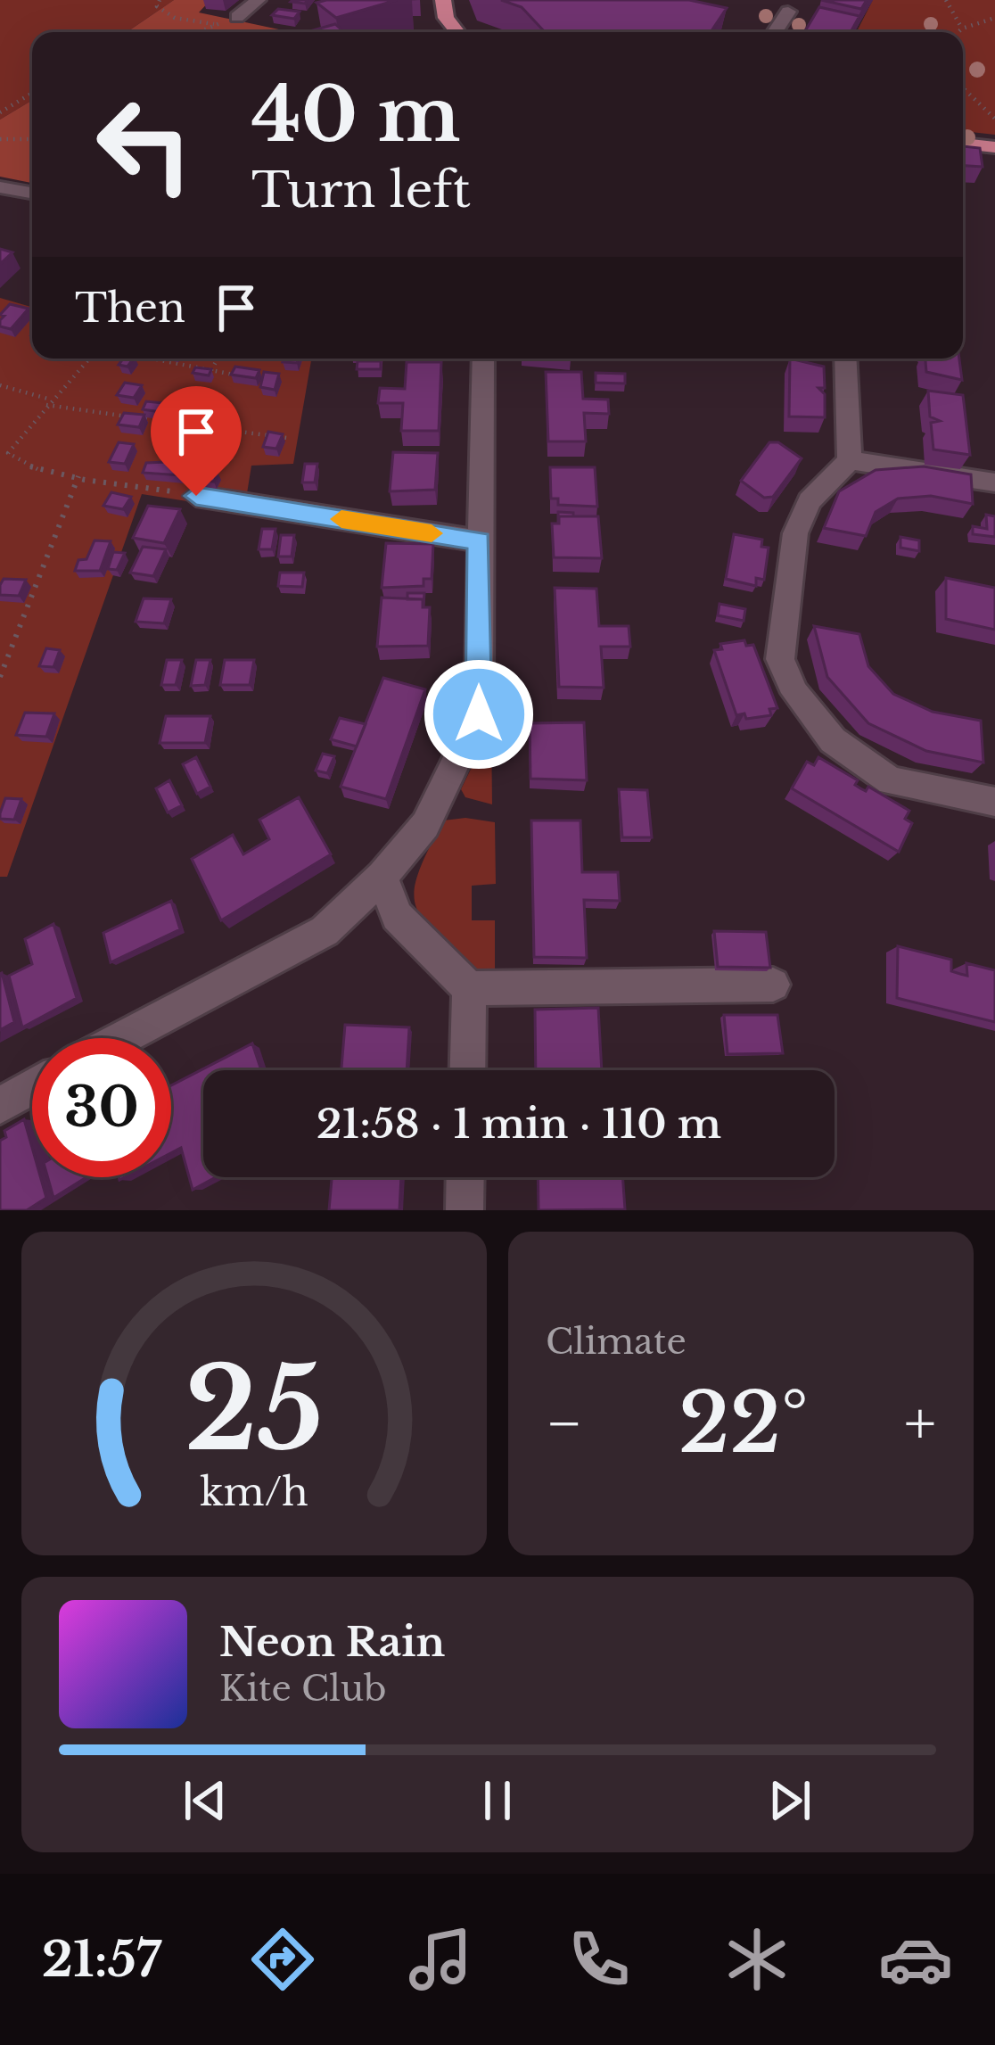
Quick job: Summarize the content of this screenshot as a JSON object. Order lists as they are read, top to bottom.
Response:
{
  "page": {
    "turn": ["40 m", "Turn left"],
    "then": "Then",
    "limit": "30",
    "trip": "21:58 · 1 min · 110 m",
    "tile": "Climate",
    "heat": ["−", "22°", "+"],
    "song": ["Neon Rain", "Kite Club"],
    "tabs": "21:57",
    "gauge": ["25", "km/h"]
  }
}
